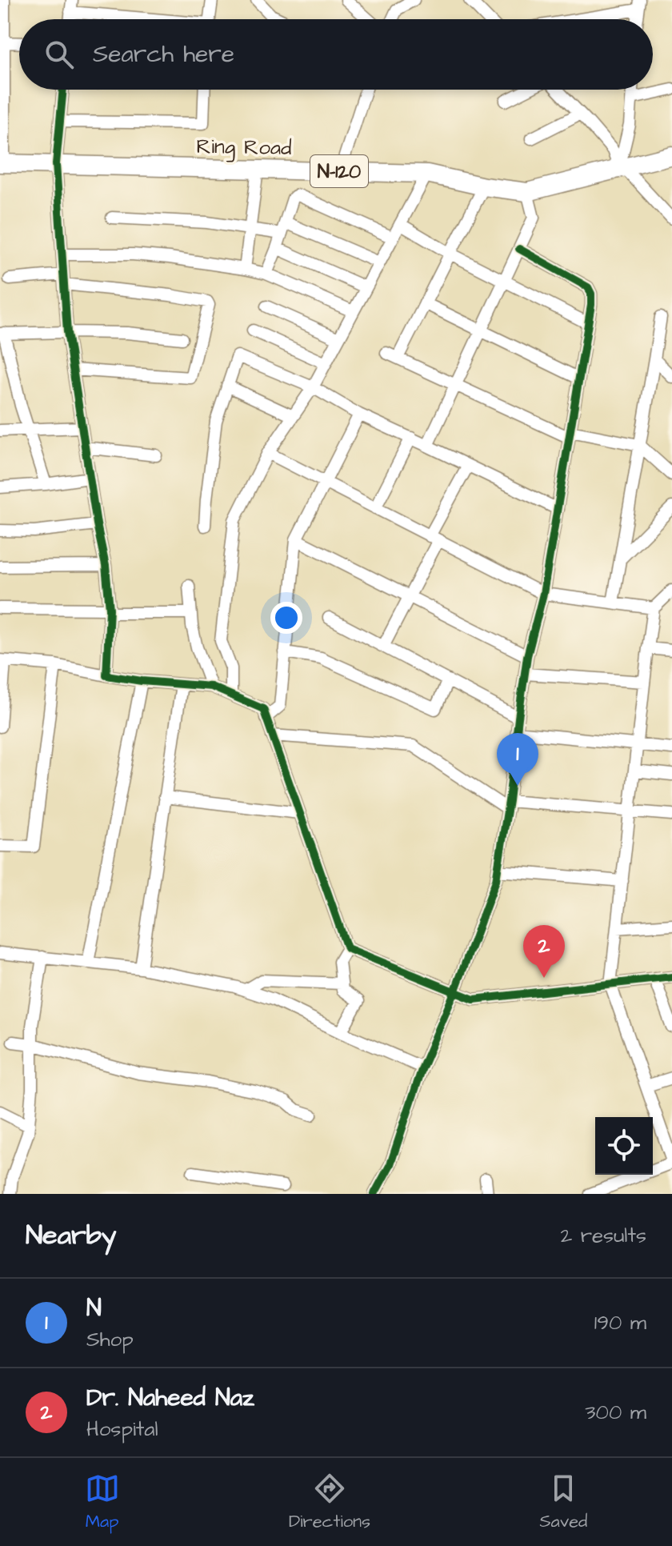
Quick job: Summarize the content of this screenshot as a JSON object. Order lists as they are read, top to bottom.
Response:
{
  "streets": {
    "highway": ["Ring Road", "N-120"]
  },
  "page": {
    "search": "Search here",
    "pins": ["1", "2"],
    "heading": ["Nearby", "2 results"],
    "list": [
      {
        "mark": "1",
        "name": "N",
        "note": "Shop",
        "value": "190 m"
      },
      {
        "mark": "2",
        "name": "Dr. Naheed Naz",
        "note": "Hospital",
        "value": "300 m"
      }
    ],
    "nav": ["Map", "Directions", "Saved"]
  }
}
